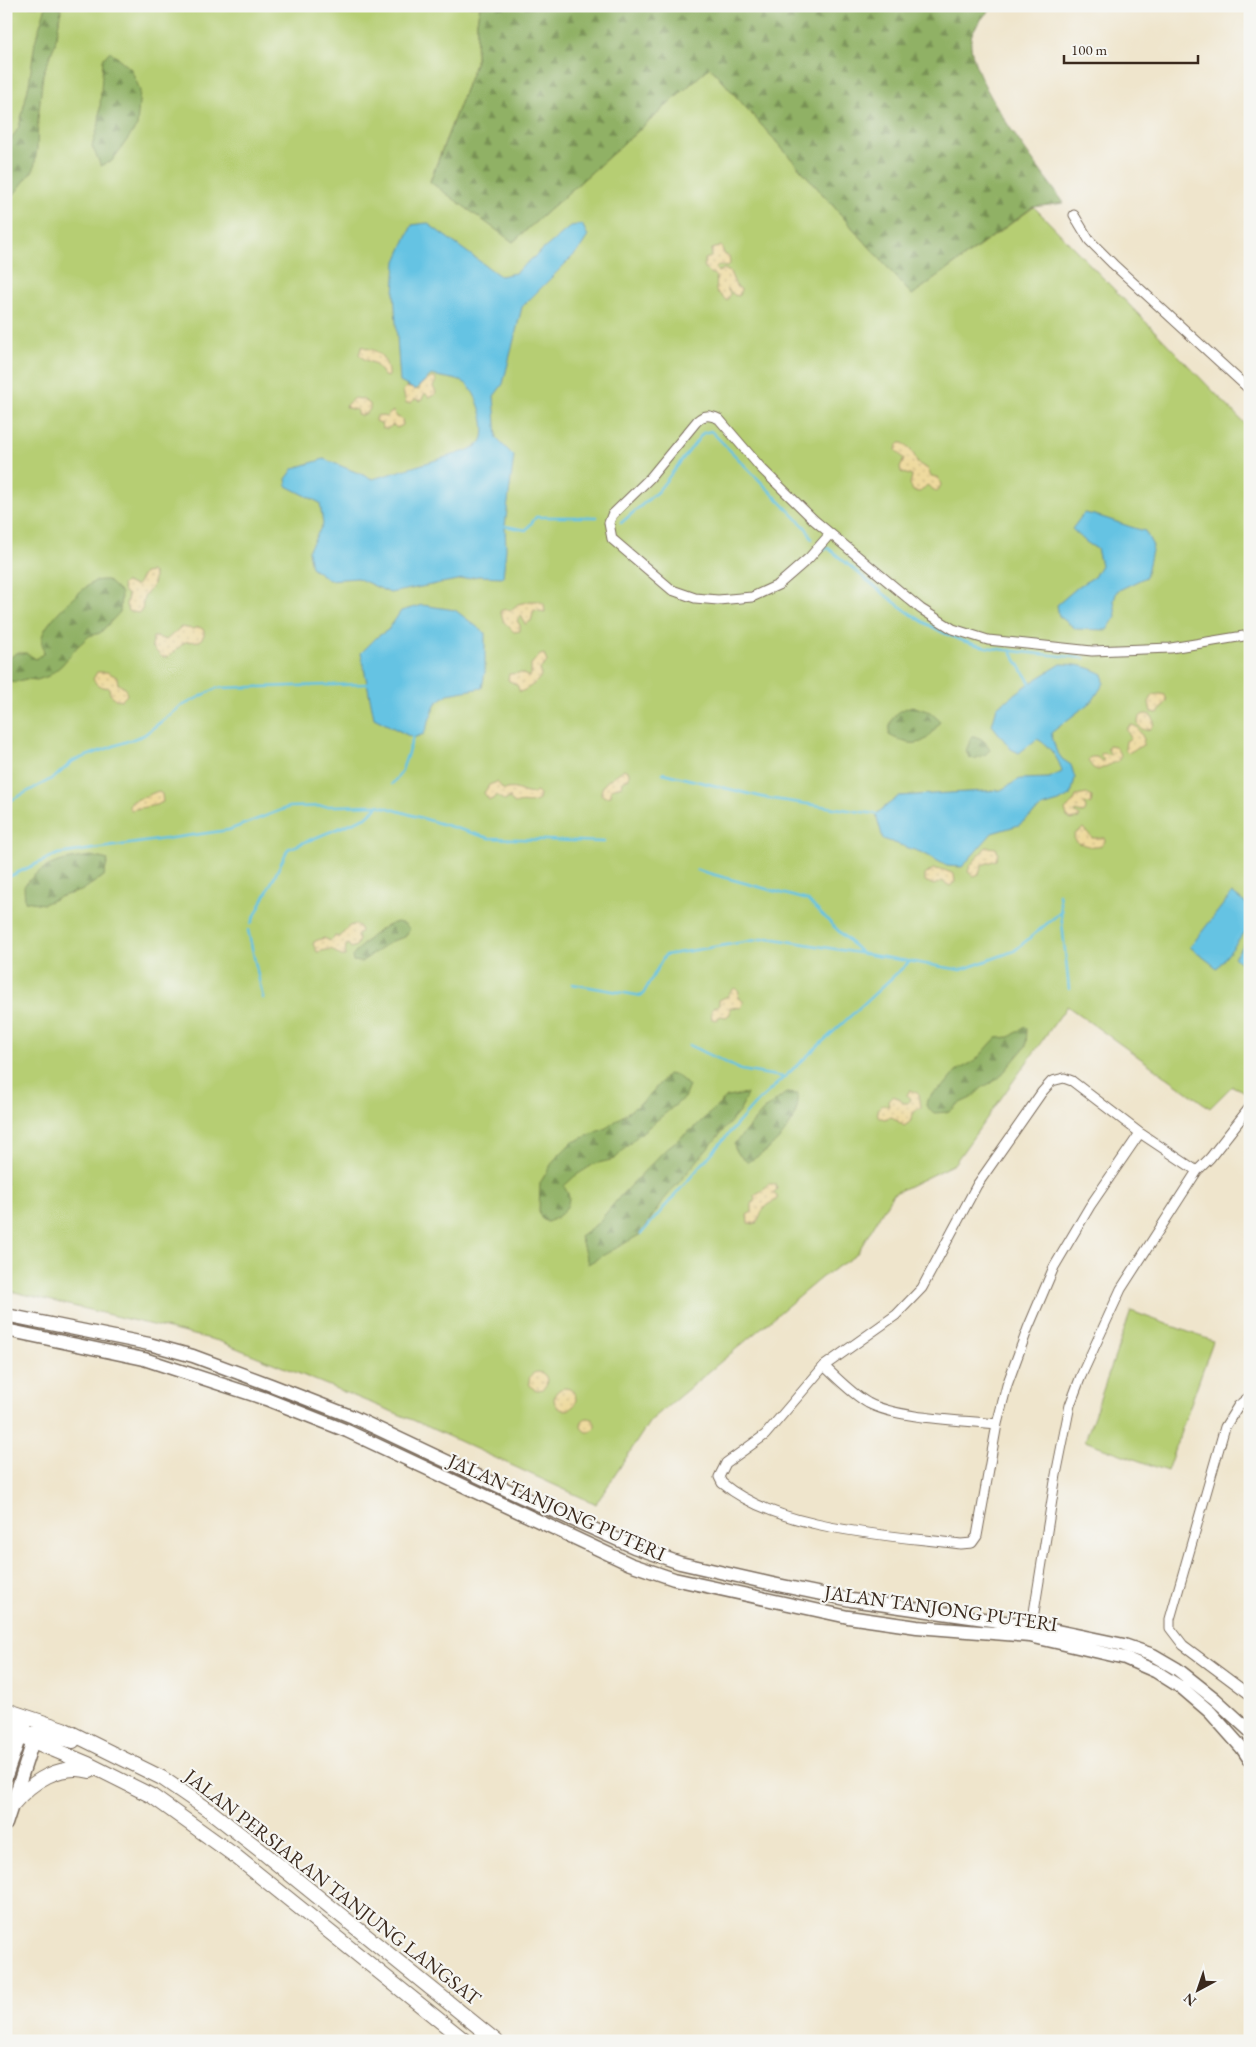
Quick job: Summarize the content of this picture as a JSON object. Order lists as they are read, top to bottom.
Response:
{
  "streets": {
    "main road": ["JALAN PERSIARAN TANJUNG LANGSAT"],
    "street": ["JALAN TANJONG PUTERI"]
  },
  "scale_bar": "100 m",
  "north": "bottom left"
}
